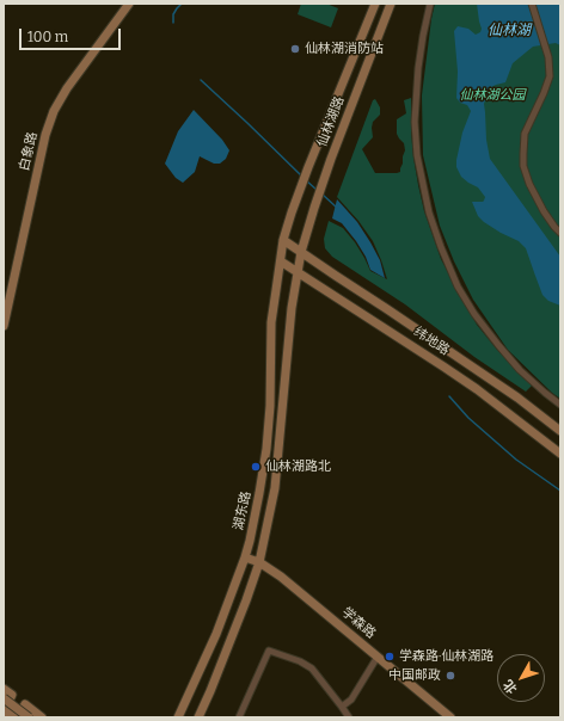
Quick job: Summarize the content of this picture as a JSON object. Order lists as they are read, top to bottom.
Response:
{
  "streets": {
    "main road": [
      "仙林湖路",
      "白象路",
      "纬地路",
      "湖东路",
      "学森路"
    ]
  },
  "crossings": [
    ["仙林湖路", "纬地路"],
    ["仙林湖路", "湖东路"],
    ["纬地路", "湖东路"],
    ["湖东路", "学森路"]
  ],
  "water": ["仙林湖"],
  "parks": ["仙林湖公园"],
  "places": [
    "仙林湖消防站",
    "仙林湖路北",
    "学森路·仙林湖路",
    "中国邮政"
  ],
  "scale_bar": "100 m",
  "north": "bottom left"
}
